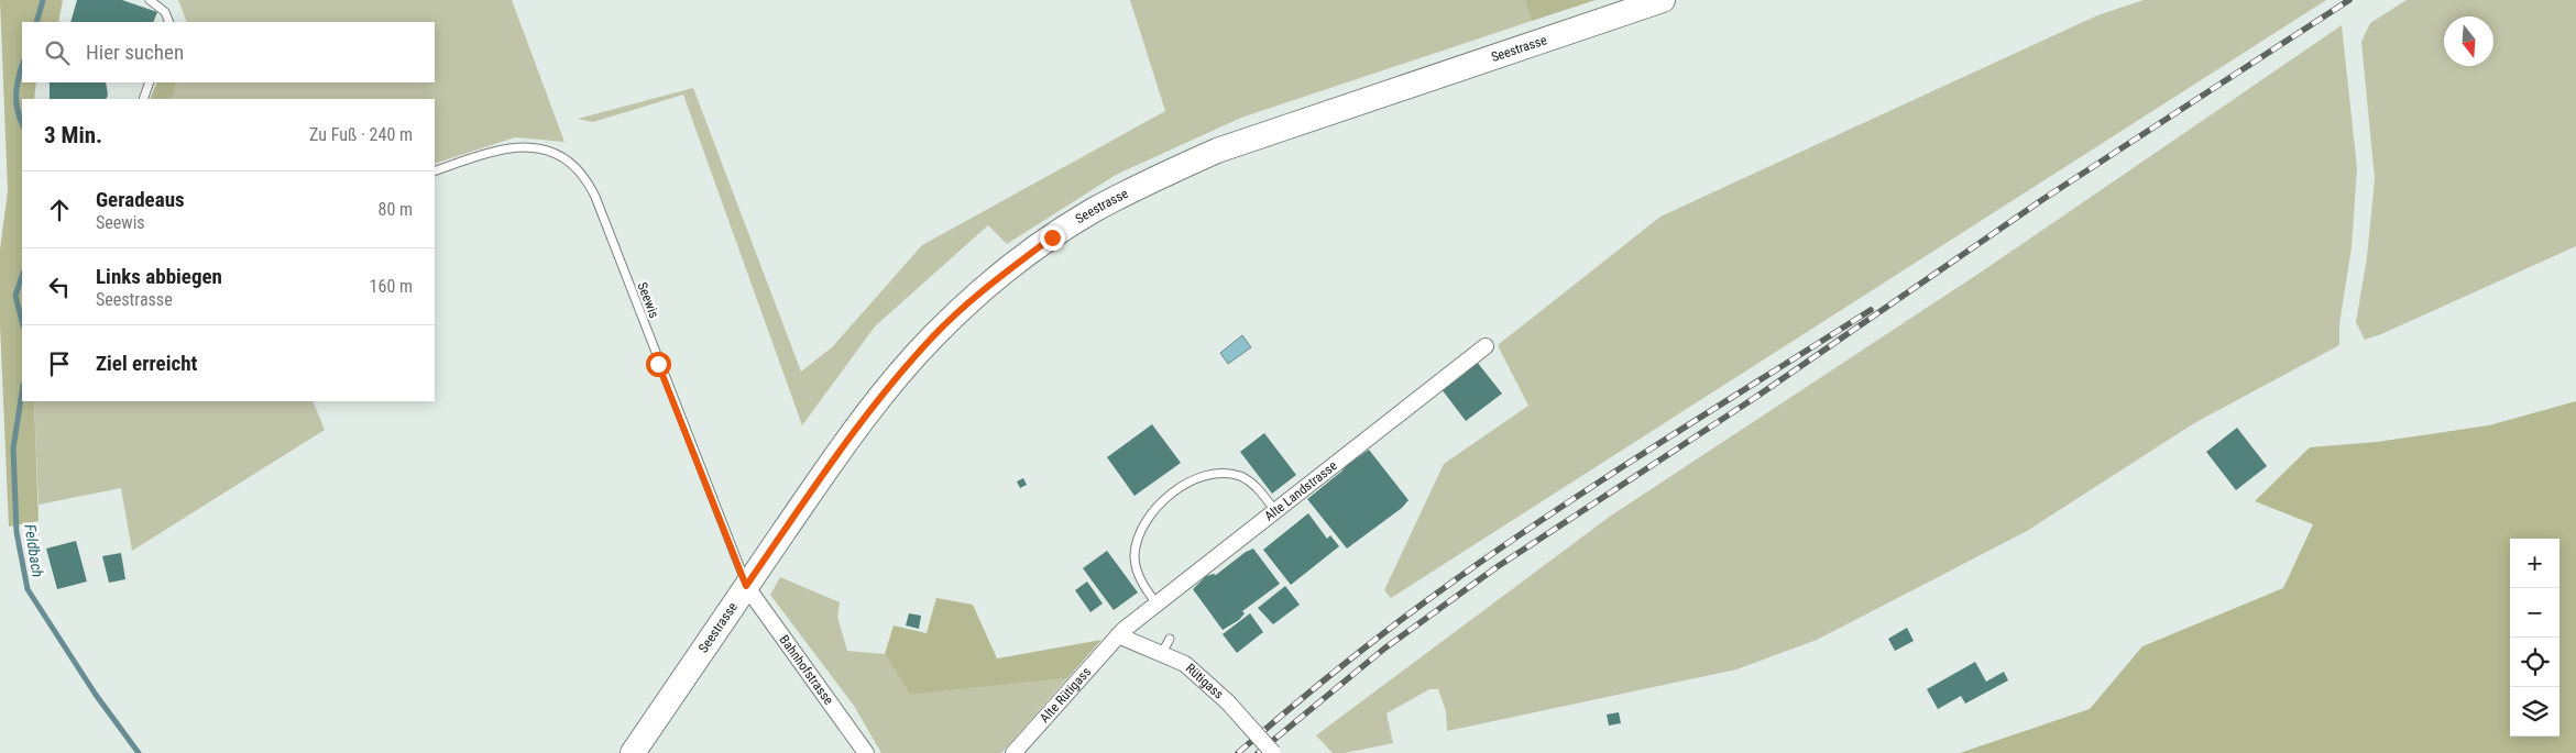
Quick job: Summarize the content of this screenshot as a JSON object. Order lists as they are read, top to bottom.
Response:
{
  "streets": {
    "main road": ["Seestrasse"],
    "street": [
      "Alte Landstrasse",
      "Bahnhofstrasse",
      "Rütigass",
      "Alte Rütigass"
    ],
    "lane": ["Seewis"]
  },
  "crossings": [
    ["Seestrasse", "Seewis"],
    ["Seestrasse", "Bahnhofstrasse"],
    ["Seewis", "Bahnhofstrasse"],
    ["Alte Landstrasse", "Rütigass"],
    ["Alte Landstrasse", "Alte Rütigass"],
    ["Rütigass", "Alte Rütigass"]
  ],
  "water": ["Feldbach"],
  "north": "bottom",
  "page": {
    "search": "Hier suchen",
    "heading": ["3 Min.", "Zu Fuß · 240 m"],
    "list": [
      ["Geradeaus", "Seewis", "80 m"],
      ["Links abbiegen", "Seestrasse", "160 m"],
      "Ziel erreicht"
    ],
    "map_buttons": ["+", "−"]
  }
}
